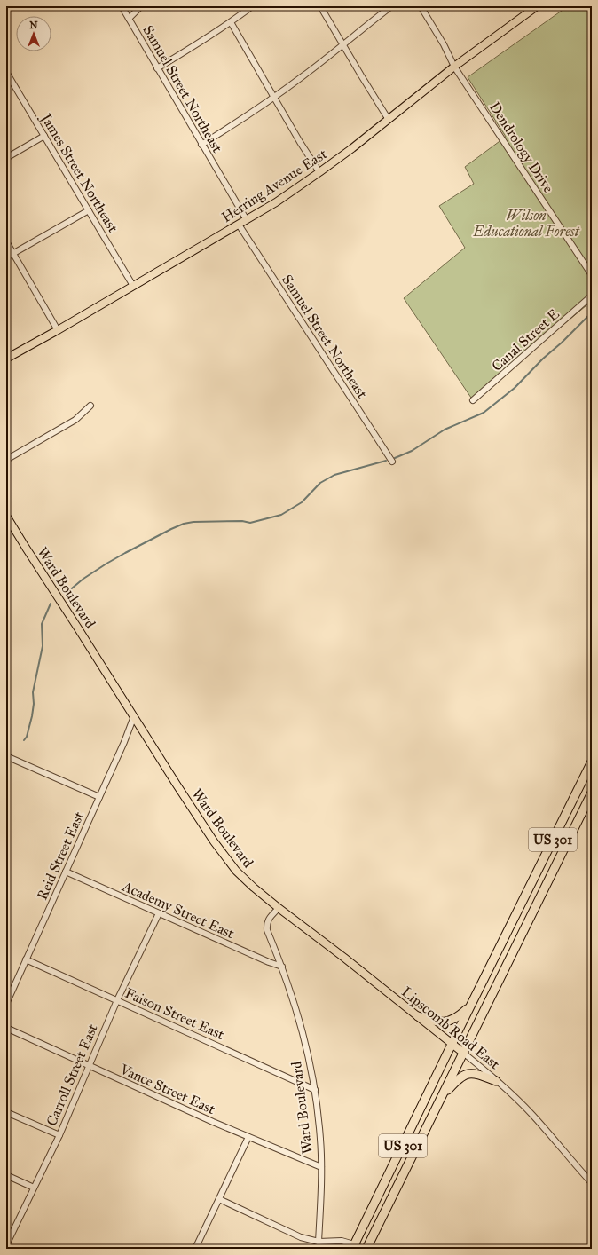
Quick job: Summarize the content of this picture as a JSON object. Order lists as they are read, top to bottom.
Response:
{
  "streets": {
    "highway": ["US 301"],
    "main road": ["Herring Avenue East", "Ward Boulevard", "Lipscomb Road East"],
    "street": [
      "Samuel Street Northeast",
      "Dendrology Drive",
      "James Street Northeast",
      "Canal Street E",
      "Reid Street East",
      "Academy Street East",
      "Faison Street East",
      "Carroll Street East",
      "Vance Street East"
    ]
  },
  "crossings": [
    ["Samuel Street Northeast", "Herring Avenue East"],
    ["Dendrology Drive", "Herring Avenue East"],
    ["James Street Northeast", "Herring Avenue East"],
    ["Ward Boulevard", "Reid Street East"],
    ["Ward Boulevard", "Academy Street East"],
    ["Ward Boulevard", "Faison Street East"],
    ["Ward Boulevard", "Lipscomb Road East"],
    ["Ward Boulevard", "Vance Street East"],
    ["US 301", "Lipscomb Road East"],
    ["Reid Street East", "Academy Street East"],
    ["Reid Street East", "Faison Street East"],
    ["Academy Street East", "Carroll Street East"],
    ["Faison Street East", "Carroll Street East"],
    ["Carroll Street East", "Vance Street East"]
  ],
  "parks": ["Wilson Educational Forest"],
  "north": "top"
}
